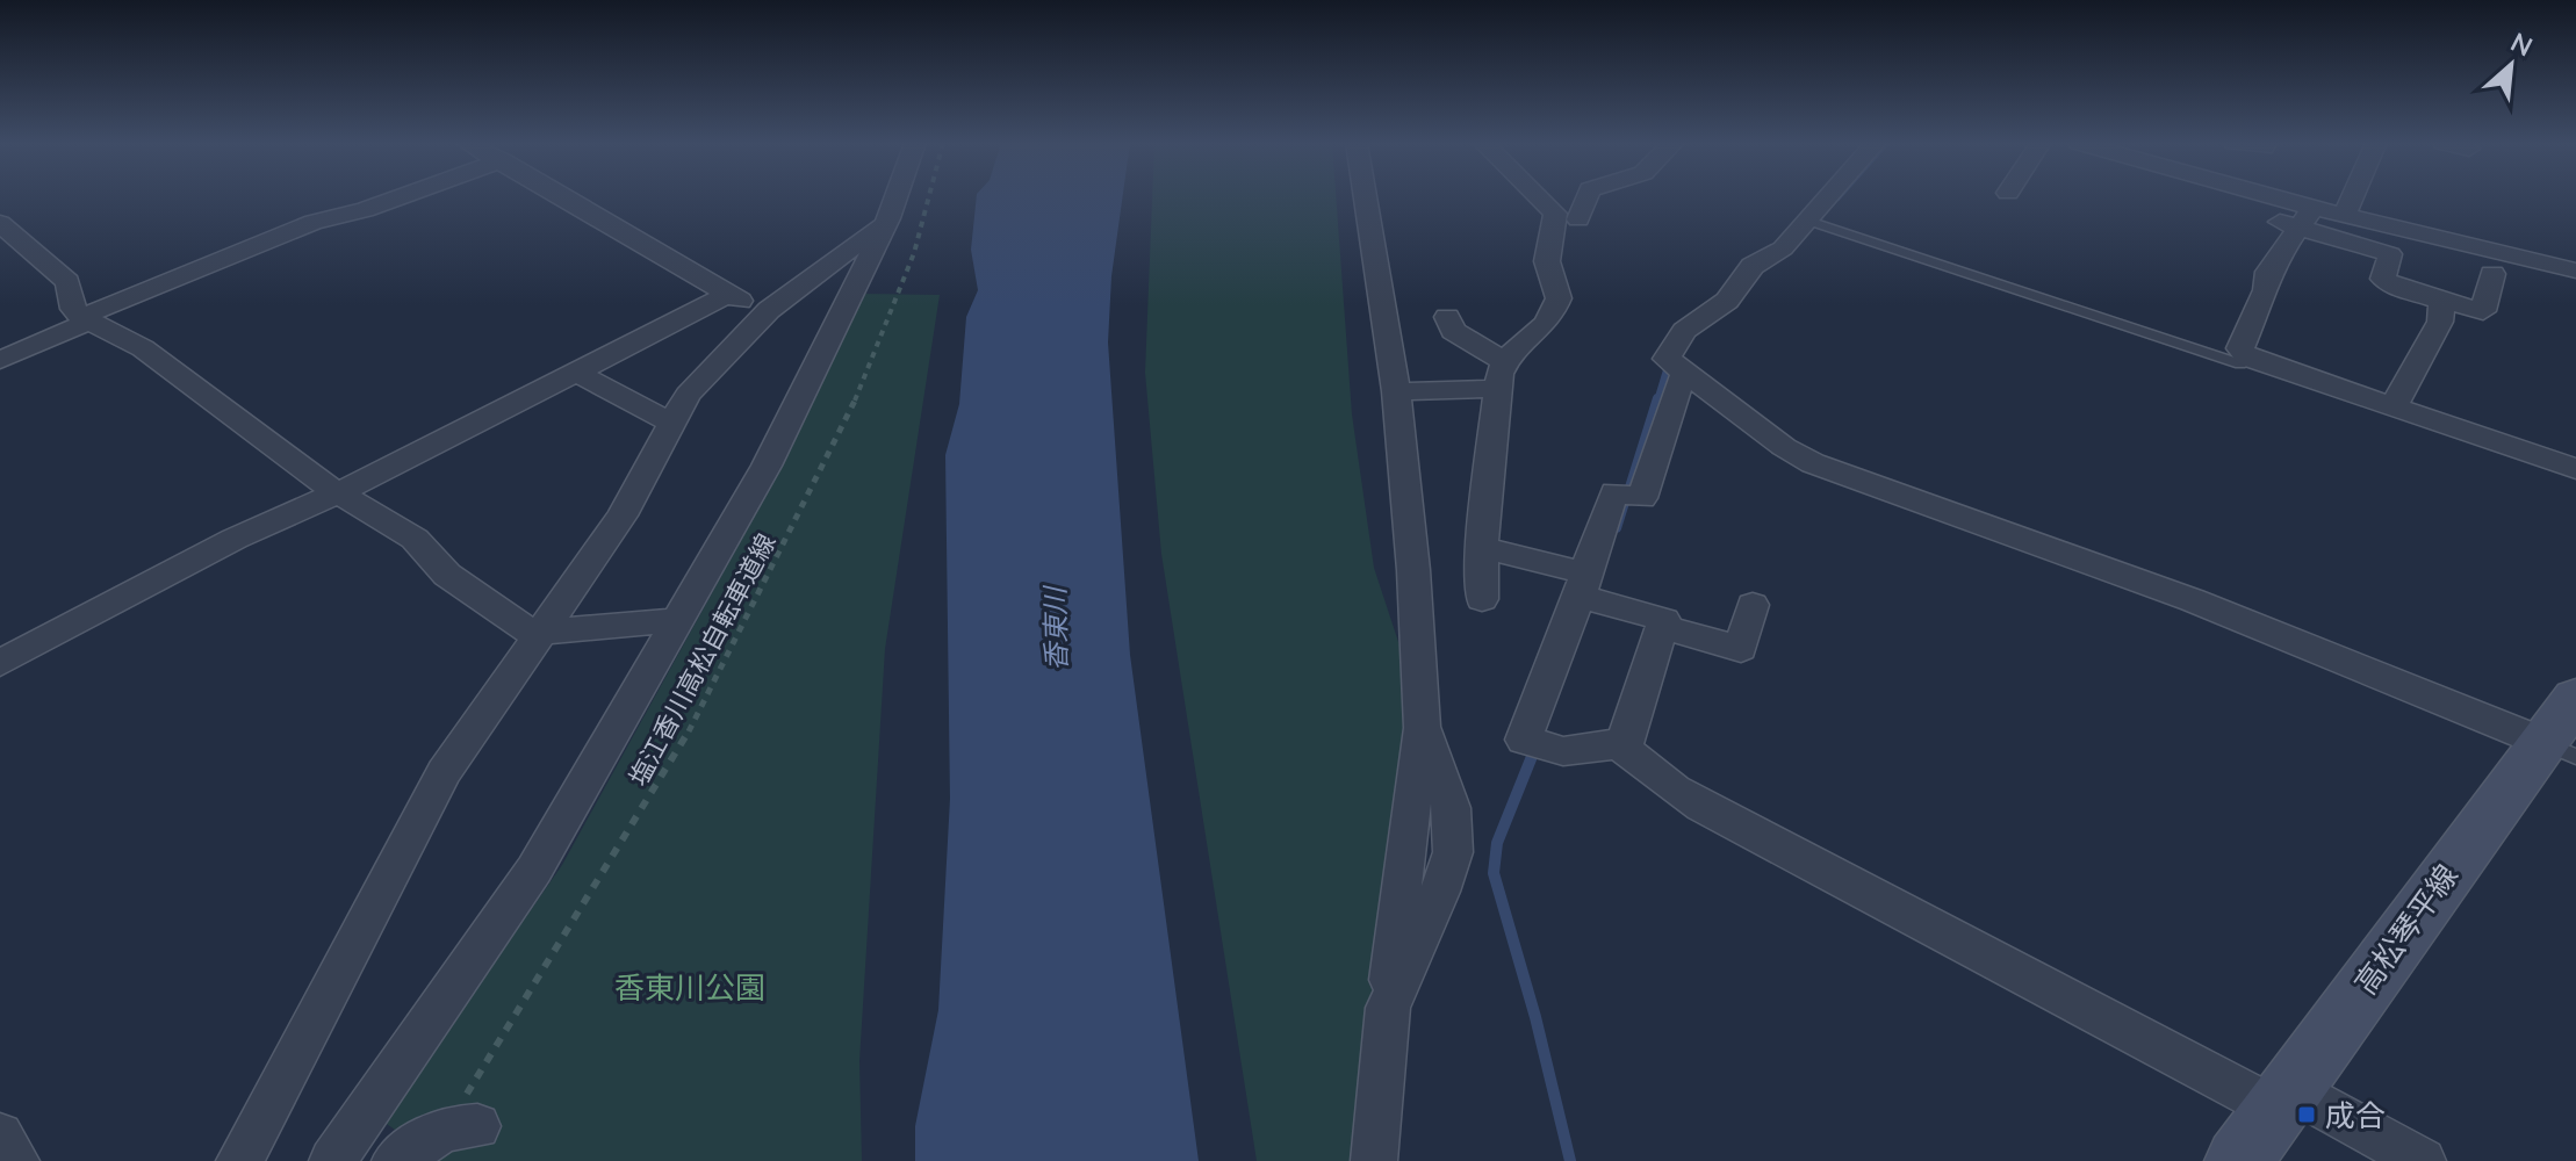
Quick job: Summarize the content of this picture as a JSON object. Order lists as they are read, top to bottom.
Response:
{
  "streets": {
    "main road": ["高松琴平線"],
    "path": ["塩江香川高松自転車道線"]
  },
  "water": ["香東川"],
  "parks": ["香東川公園"],
  "places": {
    "transit": ["成合"]
  },
  "north": "top right"
}
